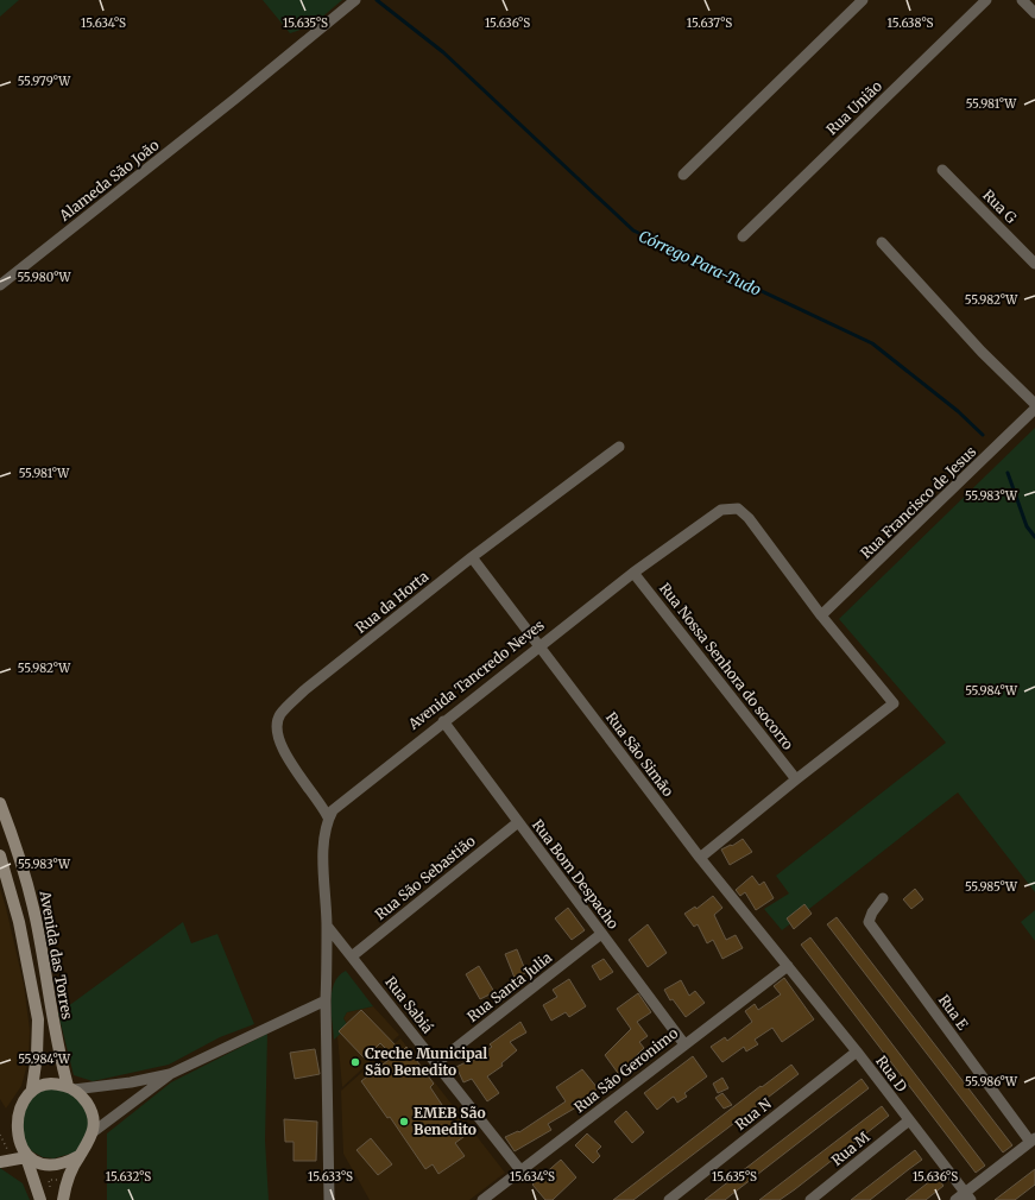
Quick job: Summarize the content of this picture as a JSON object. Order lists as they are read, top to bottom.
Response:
{
  "streets": {
    "main road": ["Avenida das Torres"],
    "street": [
      "Rua União",
      "Alameda São João",
      "Rua G",
      "Rua Francisco de Jesus",
      "Rua da Horta",
      "Rua Nossa Senhora do socorro",
      "Avenida Tancredo Neves",
      "Rua São Simão",
      "Rua Bom Despacho",
      "Rua São Sebastião",
      "Rua Santa Julia",
      "Rua Sabiá",
      "Rua E",
      "Rua São Geronimo",
      "Rua D",
      "Rua N",
      "Rua M"
    ]
  },
  "crossings": [
    ["Rua Francisco de Jesus", "Avenida Tancredo Neves"],
    ["Rua da Horta", "Avenida Tancredo Neves"],
    ["Rua da Horta", "Rua São Simão"],
    ["Rua Nossa Senhora do socorro", "Avenida Tancredo Neves"],
    ["Avenida Tancredo Neves", "Rua São Simão"],
    ["Avenida Tancredo Neves", "Rua Bom Despacho"],
    ["Rua São Simão", "Rua São Geronimo"],
    ["Rua São Simão", "Rua D"],
    ["Rua Bom Despacho", "Rua São Sebastião"],
    ["Rua Bom Despacho", "Rua Santa Julia"],
    ["Rua Bom Despacho", "Rua São Geronimo"],
    ["Rua São Sebastião", "Rua Sabiá"],
    ["Rua Santa Julia", "Rua Sabiá"],
    ["Rua Sabiá", "Rua São Geronimo"],
    ["Rua São Geronimo", "Rua D"],
    ["Rua D", "Rua N"],
    ["Rua D", "Rua M"]
  ],
  "water": ["Córrego Para-Tudo"],
  "places": ["Creche Municipal São Benedito", "EMEB São Benedito"],
  "coordinates": [
    "15.634°S",
    "15.635°S",
    "15.636°S",
    "15.637°S",
    "15.638°S",
    "55.979°W",
    "55.981°W",
    "55.980°W",
    "55.982°W",
    "55.983°W",
    "55.984°W",
    "55.985°W",
    "55.986°W",
    "15.632°S",
    "15.633°S"
  ]
}
